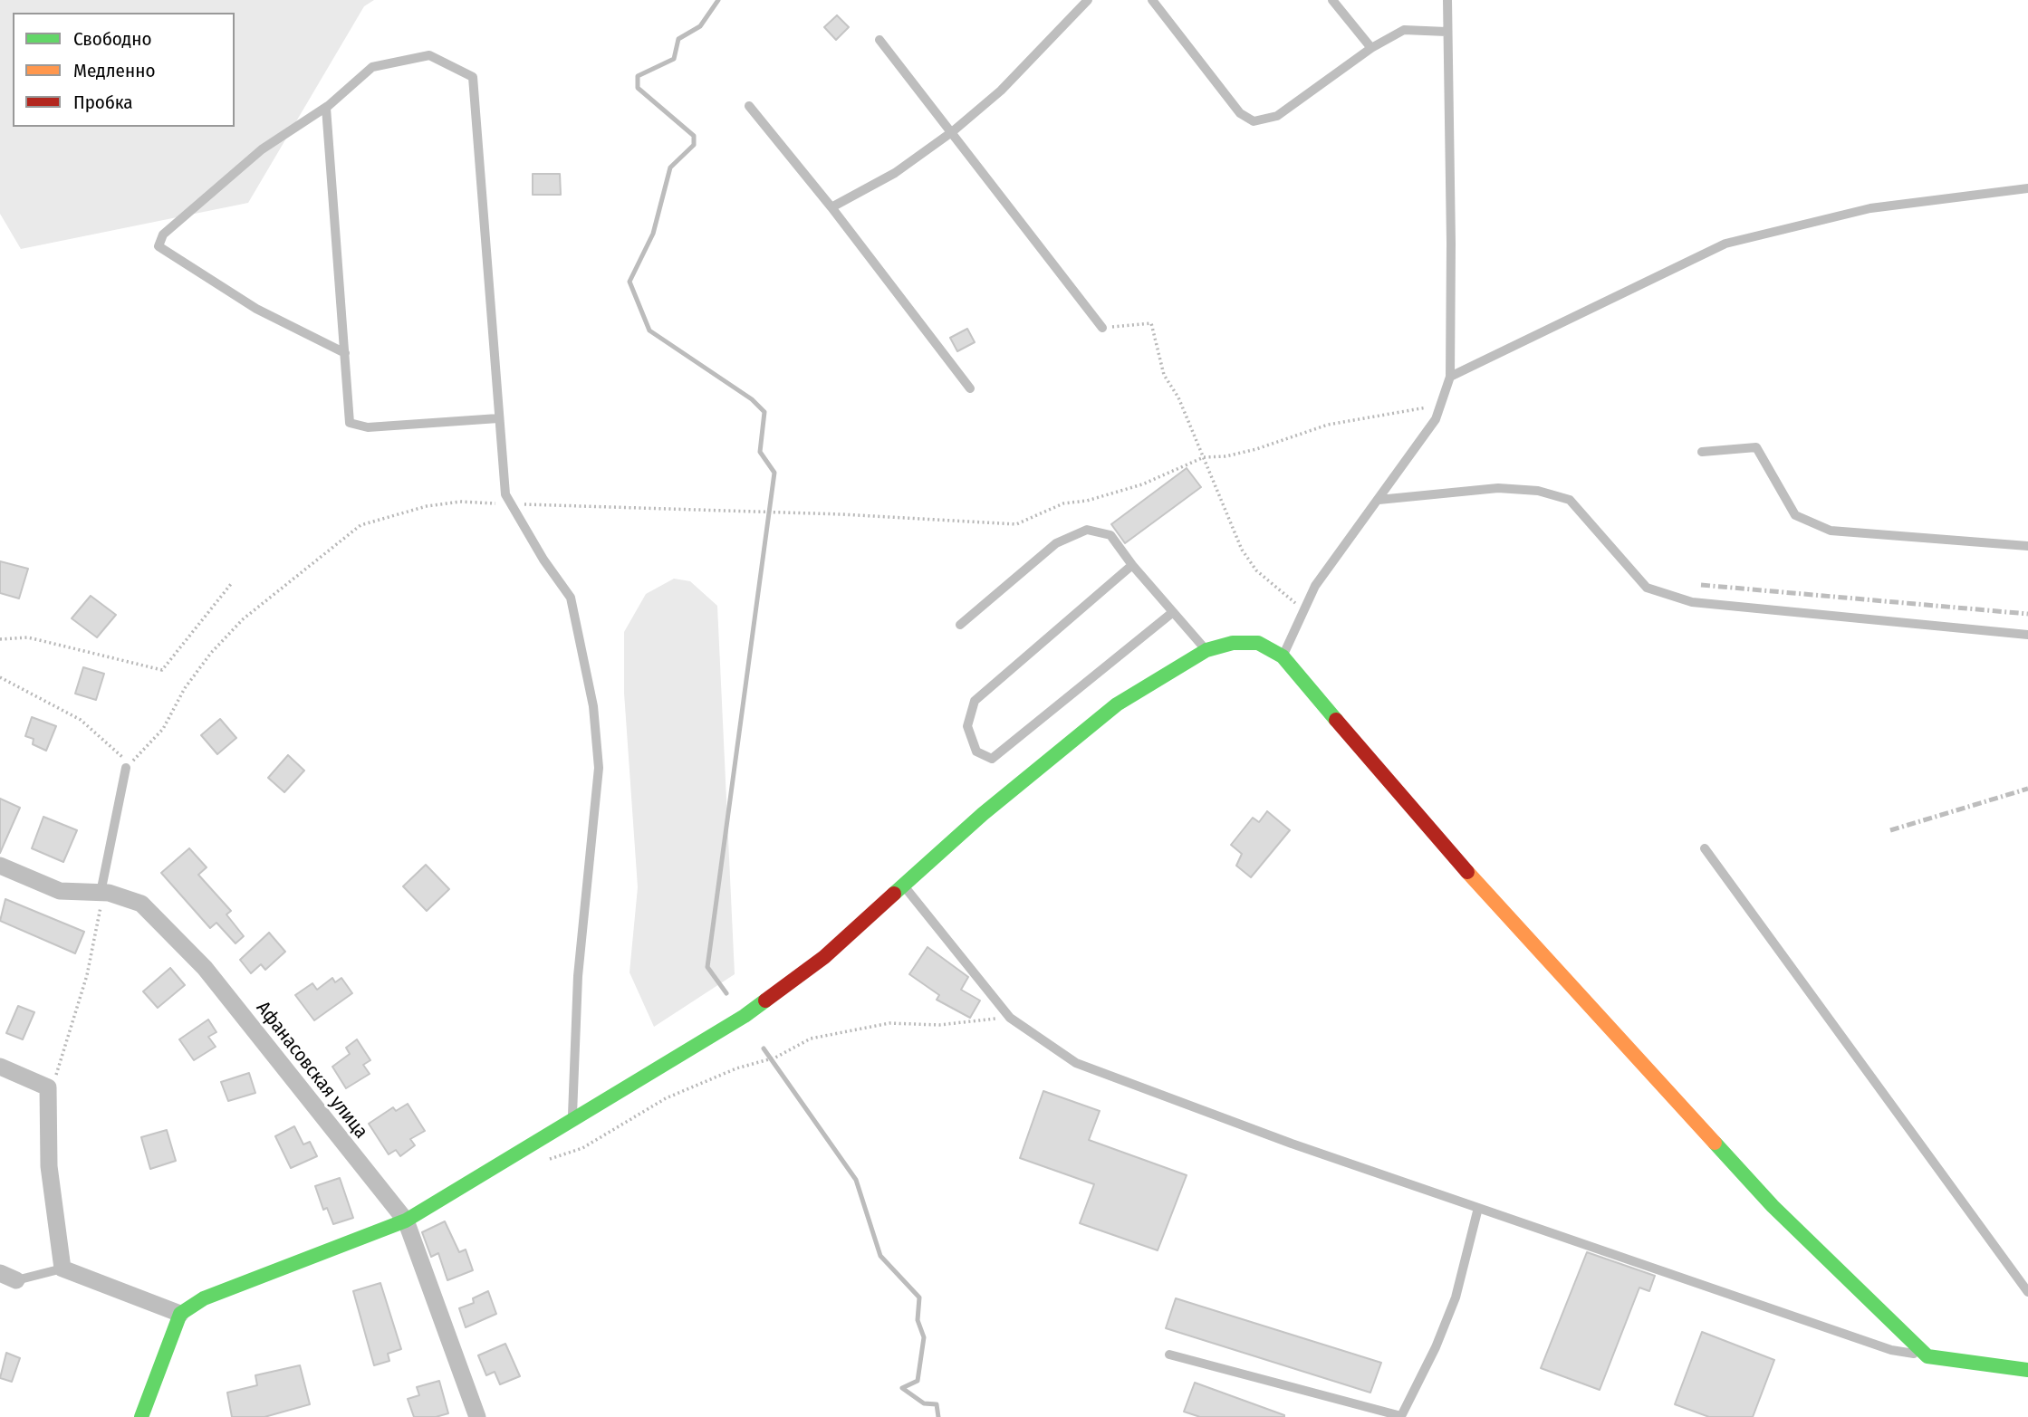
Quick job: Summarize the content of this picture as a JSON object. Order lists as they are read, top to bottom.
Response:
{
  "streets": {
    "street": ["Афанасовская улица"]
  },
  "legend": ["Свободно", "Медленно", "Пробка"]
}
